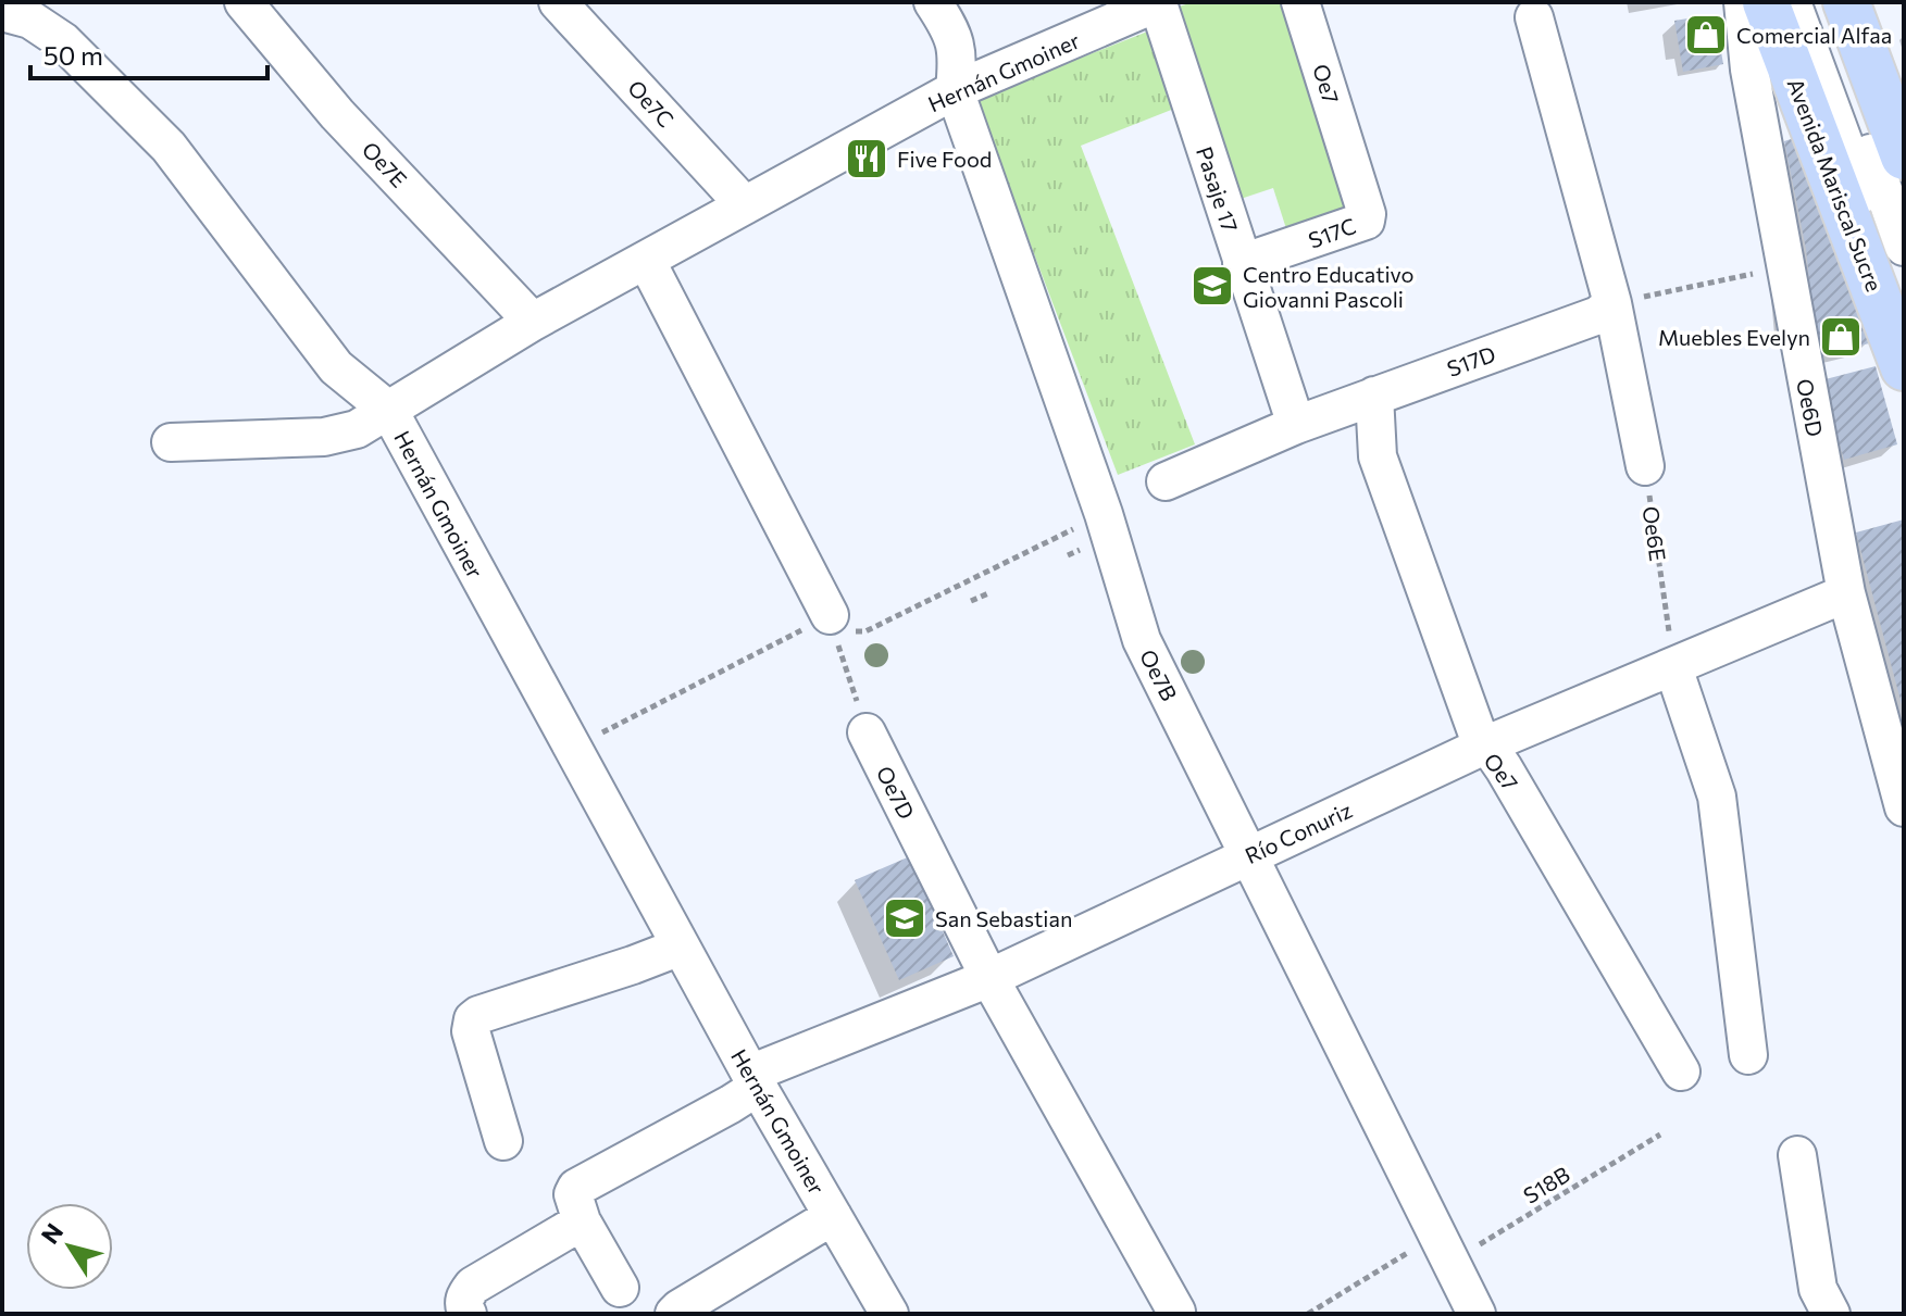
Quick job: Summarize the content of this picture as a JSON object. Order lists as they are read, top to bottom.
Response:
{
  "streets": {
    "main road": ["Avenida Mariscal Sucre"],
    "street": [
      "Hernán Gmoiner",
      "Oe7",
      "Oe7C",
      "Oe7E",
      "Pasaje 17",
      "S17C",
      "S17D",
      "Oe6D",
      "Oe7B",
      "Oe7D",
      "Río Conuriz"
    ],
    "path": ["Oe6E", "S18B"]
  },
  "crossings": [
    ["Hernán Gmoiner", "Oe7C"],
    ["Hernán Gmoiner", "Oe7E"],
    ["Hernán Gmoiner", "Pasaje 17"],
    ["Hernán Gmoiner", "Oe7B"],
    ["Hernán Gmoiner", "Río Conuriz"],
    ["Oe7", "S17C"],
    ["Oe7", "S17D"],
    ["Oe7", "Río Conuriz"],
    ["Pasaje 17", "S17C"],
    ["Pasaje 17", "S17D"],
    ["Oe6D", "Río Conuriz"],
    ["Oe6E", "Río Conuriz"],
    ["Oe7B", "Río Conuriz"],
    ["Oe7B", "S18B"],
    ["Oe7D", "Río Conuriz"]
  ],
  "places": {
    "shop": ["Comercial Alfaa", "Muebles Evelyn"],
    "restaurant": ["Five Food"],
    "school or university": ["Centro Educativo Giovanni Pascoli", "San Sebastian"]
  },
  "scale_bar": "50 m",
  "north": "top left"
}
